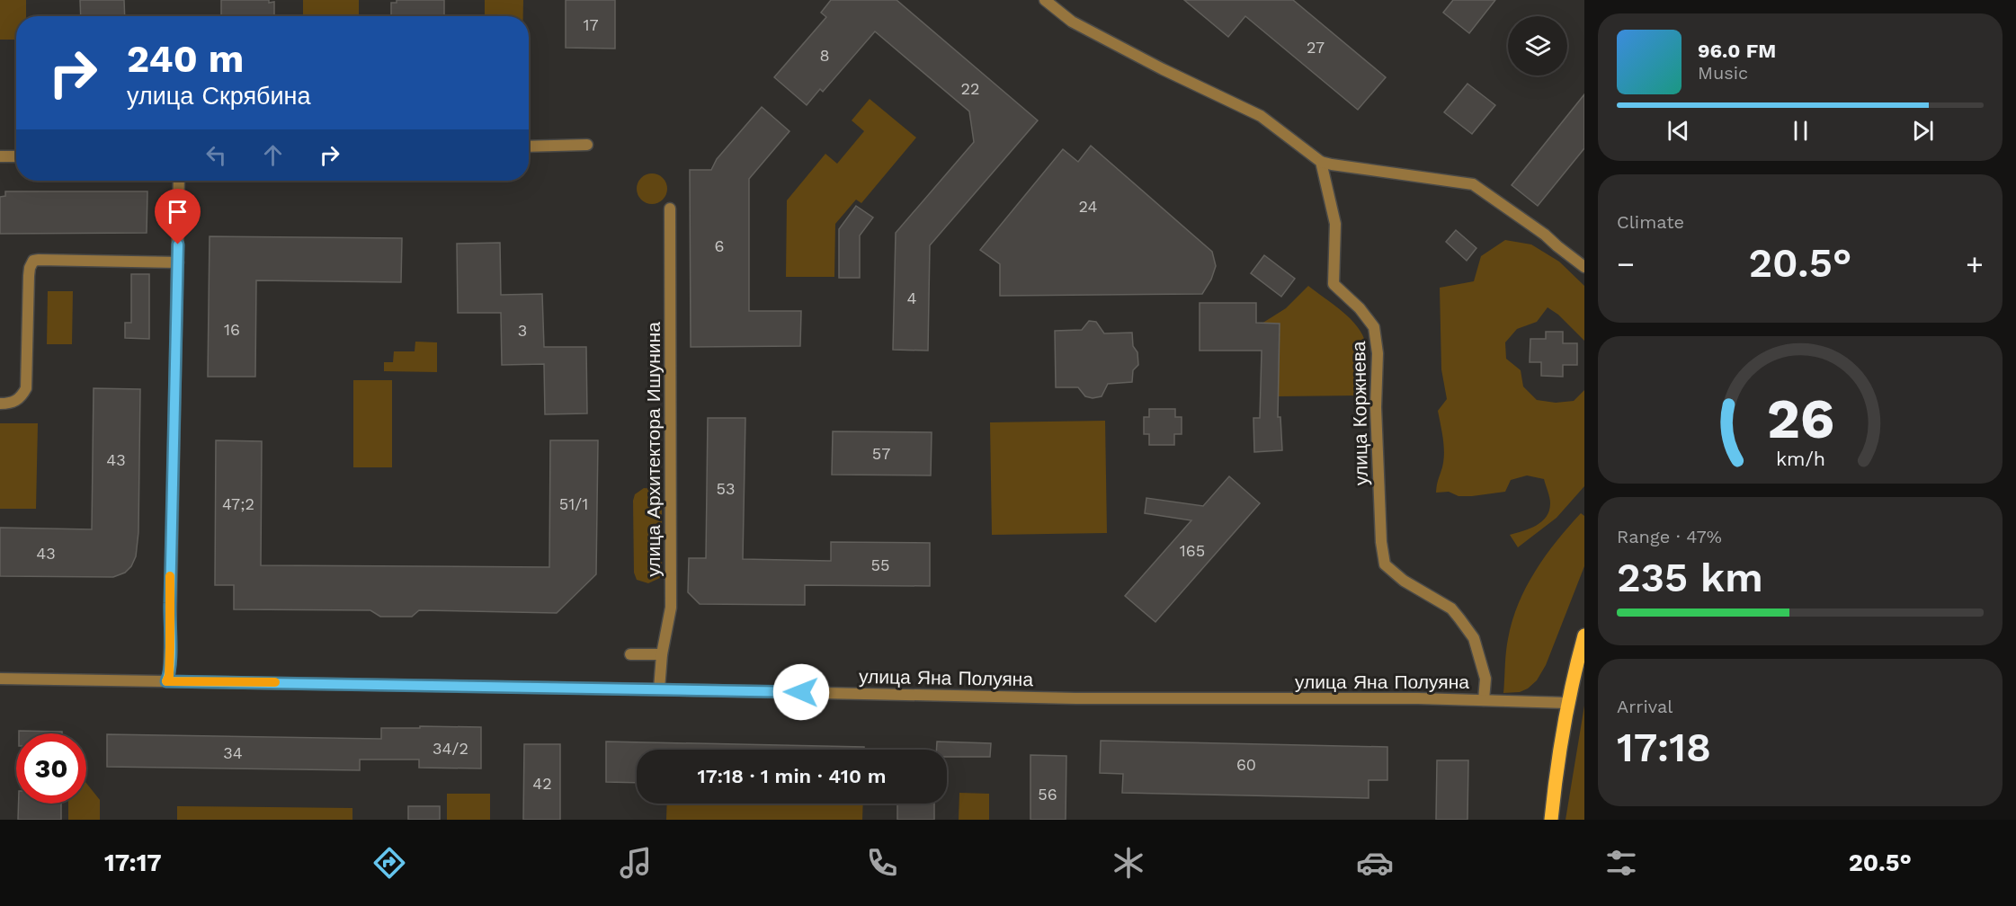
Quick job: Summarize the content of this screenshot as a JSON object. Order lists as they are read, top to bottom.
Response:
{
  "streets": {
    "street": ["улица Коржнева", "улица Архитектора Ишунина", "улица Яна Полуяна"]
  },
  "crossings": [
    ["улица Коржнева", "улица Яна Полуяна"],
    ["улица Архитектора Ишунина", "улица Яна Полуяна"]
  ],
  "house_numbers": [
    "17",
    "27",
    "8",
    "22",
    "24",
    "6",
    "4",
    "16",
    "3",
    "57",
    "43",
    "53",
    "47;2",
    "51/1",
    "165",
    "43",
    "55",
    "34/2",
    "34",
    "60",
    "42",
    "56"
  ],
  "page": {
    "turn": ["240 m", "улица Скрябина"],
    "song": ["96.0 FM", "Music"],
    "tile": [
      "Climate",
      ["Range · 47%", "235 km"],
      ["Arrival", "17:18"]
    ],
    "heat": ["−", "20.5°", "+"],
    "limit": "30",
    "trip": "17:18 · 1 min · 410 m",
    "tabs": ["17:17", "20.5°"],
    "gauge": ["26", "km/h"]
  }
}
